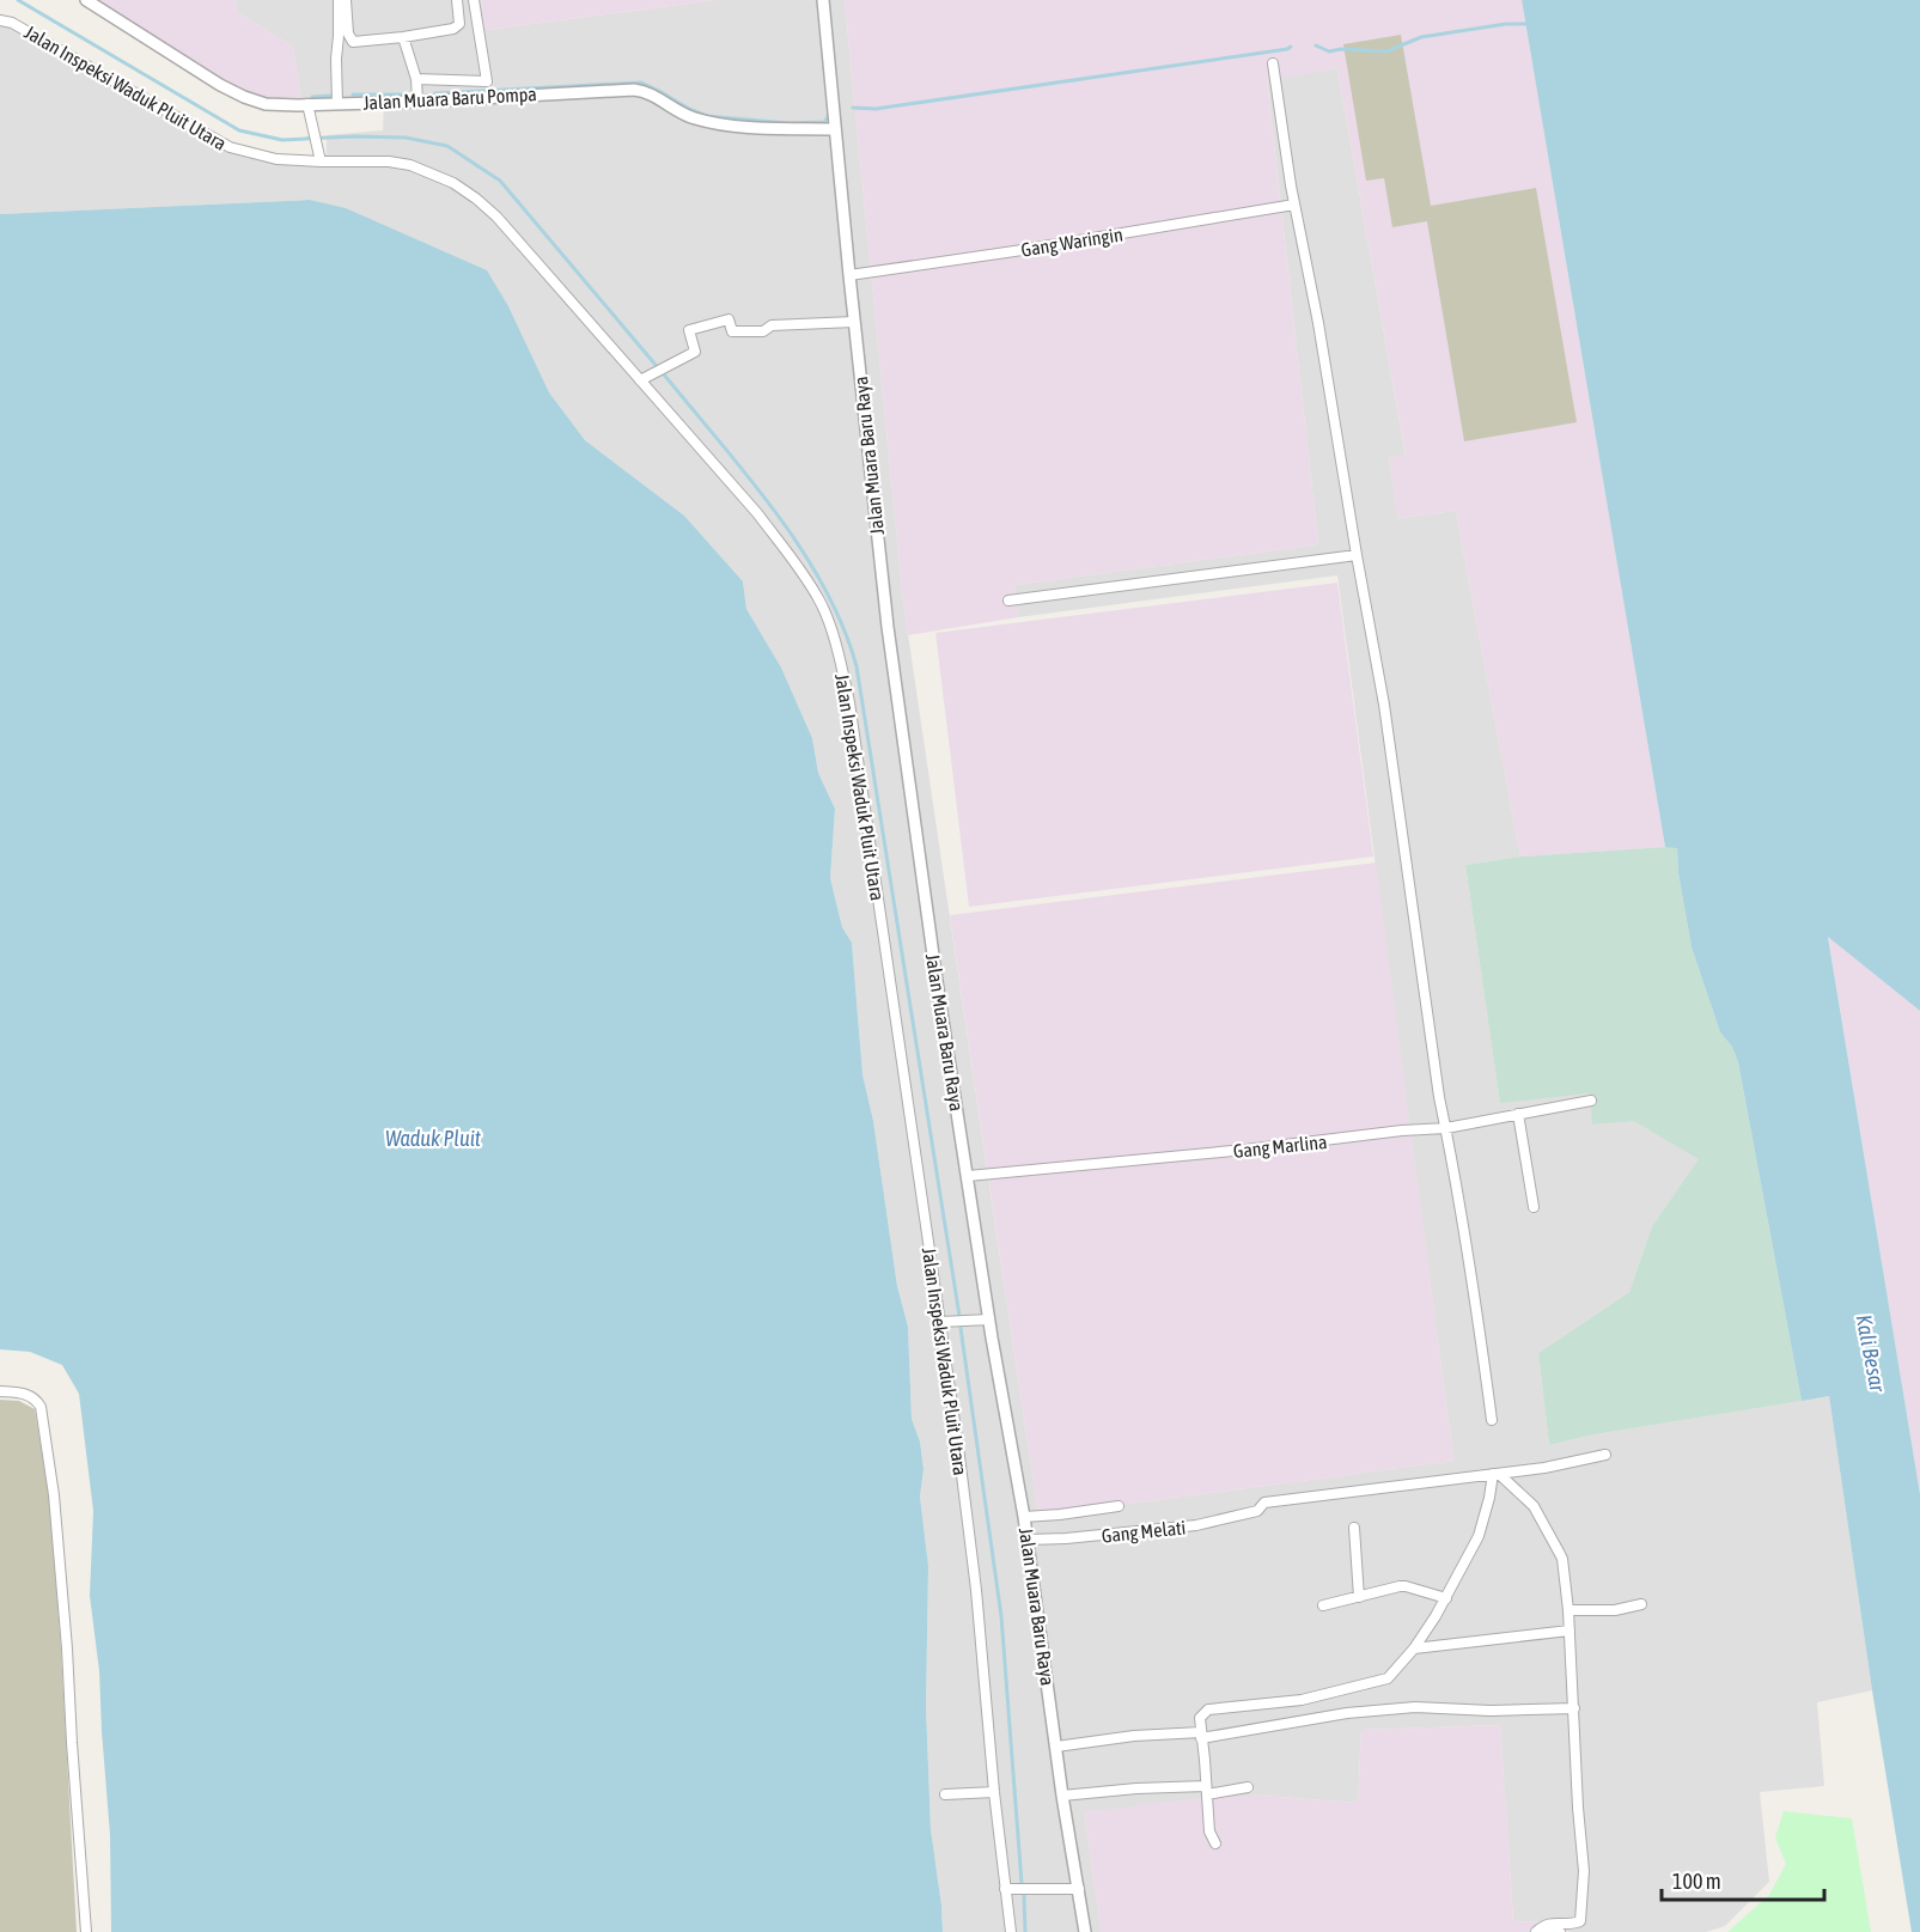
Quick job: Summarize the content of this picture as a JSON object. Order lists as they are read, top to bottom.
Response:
{
  "streets": {
    "street": [
      "Jalan Inspeksi Waduk Pluit Utara",
      "Jalan Muara Baru Pompa",
      "Gang Waringin",
      "Jalan Muara Baru Raya",
      "Gang Marlina",
      "Gang Melati"
    ]
  },
  "crossings": [
    ["Jalan Muara Baru Pompa", "Jalan Muara Baru Raya"],
    ["Gang Waringin", "Jalan Muara Baru Raya"],
    ["Jalan Muara Baru Raya", "Gang Marlina"],
    ["Jalan Muara Baru Raya", "Gang Melati"]
  ],
  "water": ["Waduk Pluit", "Kali Besar"],
  "scale_bar": "100 m"
}
